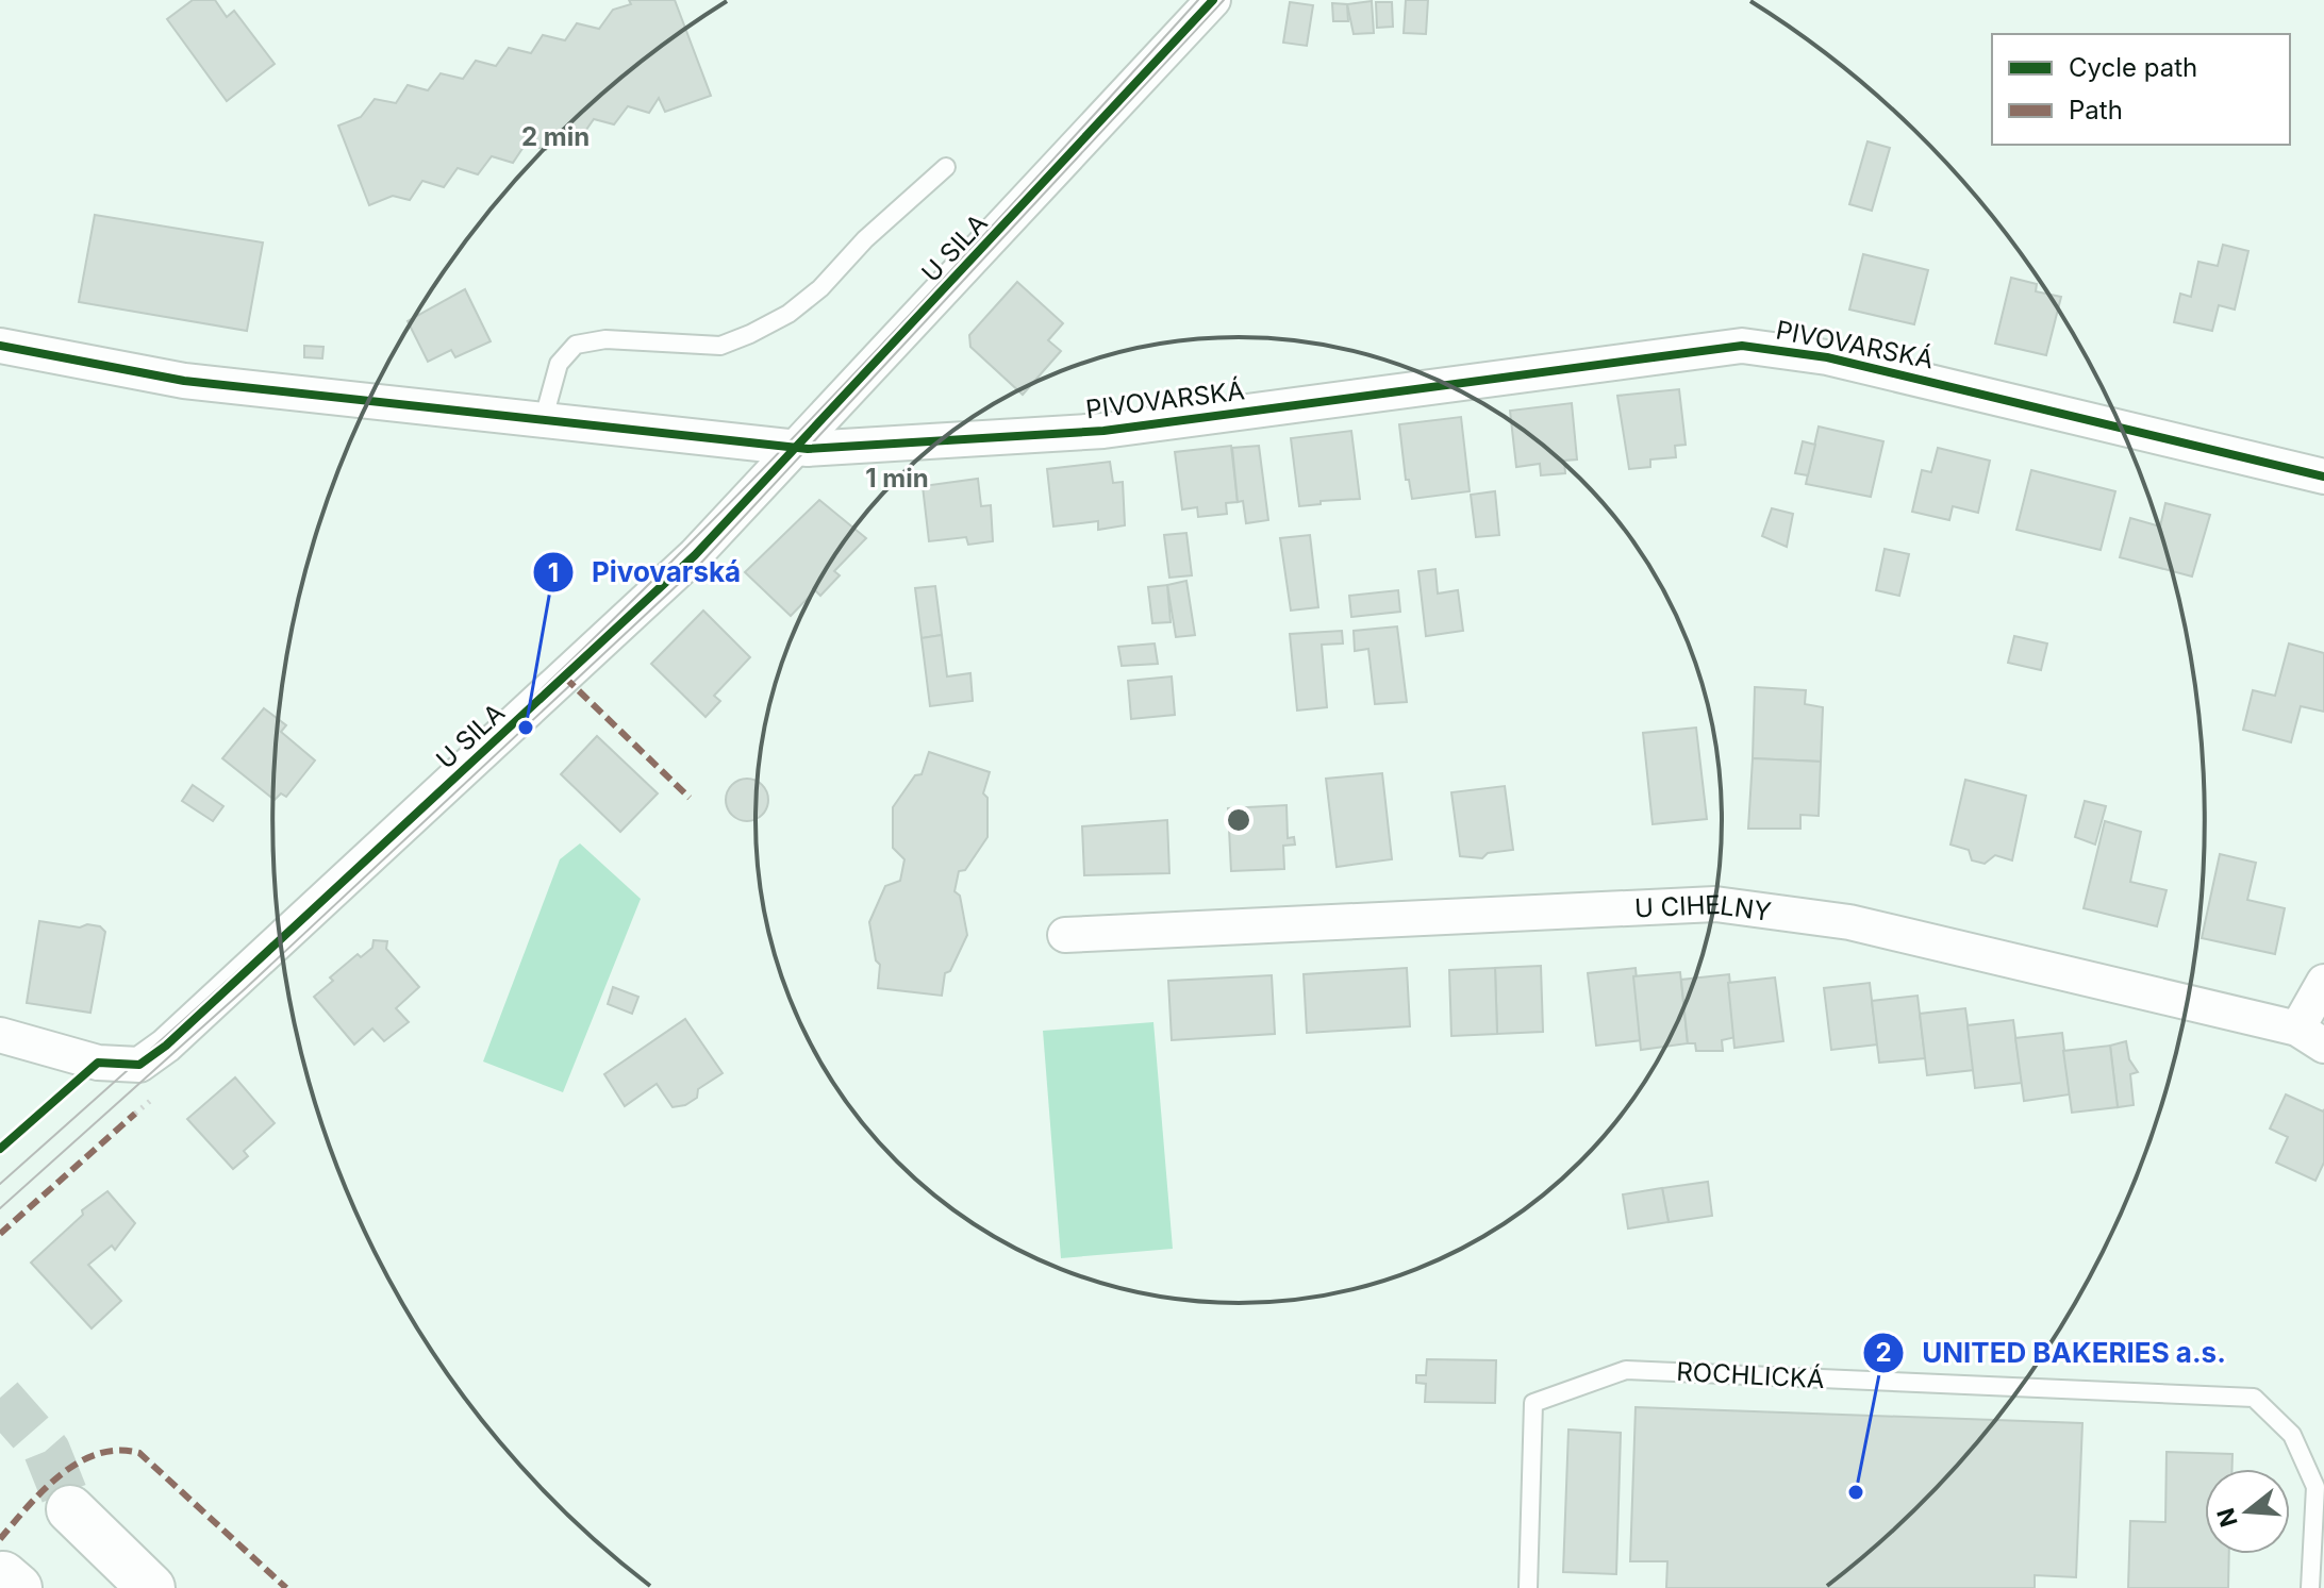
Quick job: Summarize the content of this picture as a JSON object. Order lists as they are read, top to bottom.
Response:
{
  "streets": {
    "street": ["U SILA", "PIVOVARSKÁ", "U CIHELNY"],
    "lane": ["ROCHLICKÁ"]
  },
  "crossings": [
    ["U SILA", "PIVOVARSKÁ"]
  ],
  "places": ["Pivovarská", "UNITED BAKERIES a.s."],
  "legend": ["Cycle path", "Path"],
  "north": "left",
  "rings": ["2 min", "1 min"]
}
